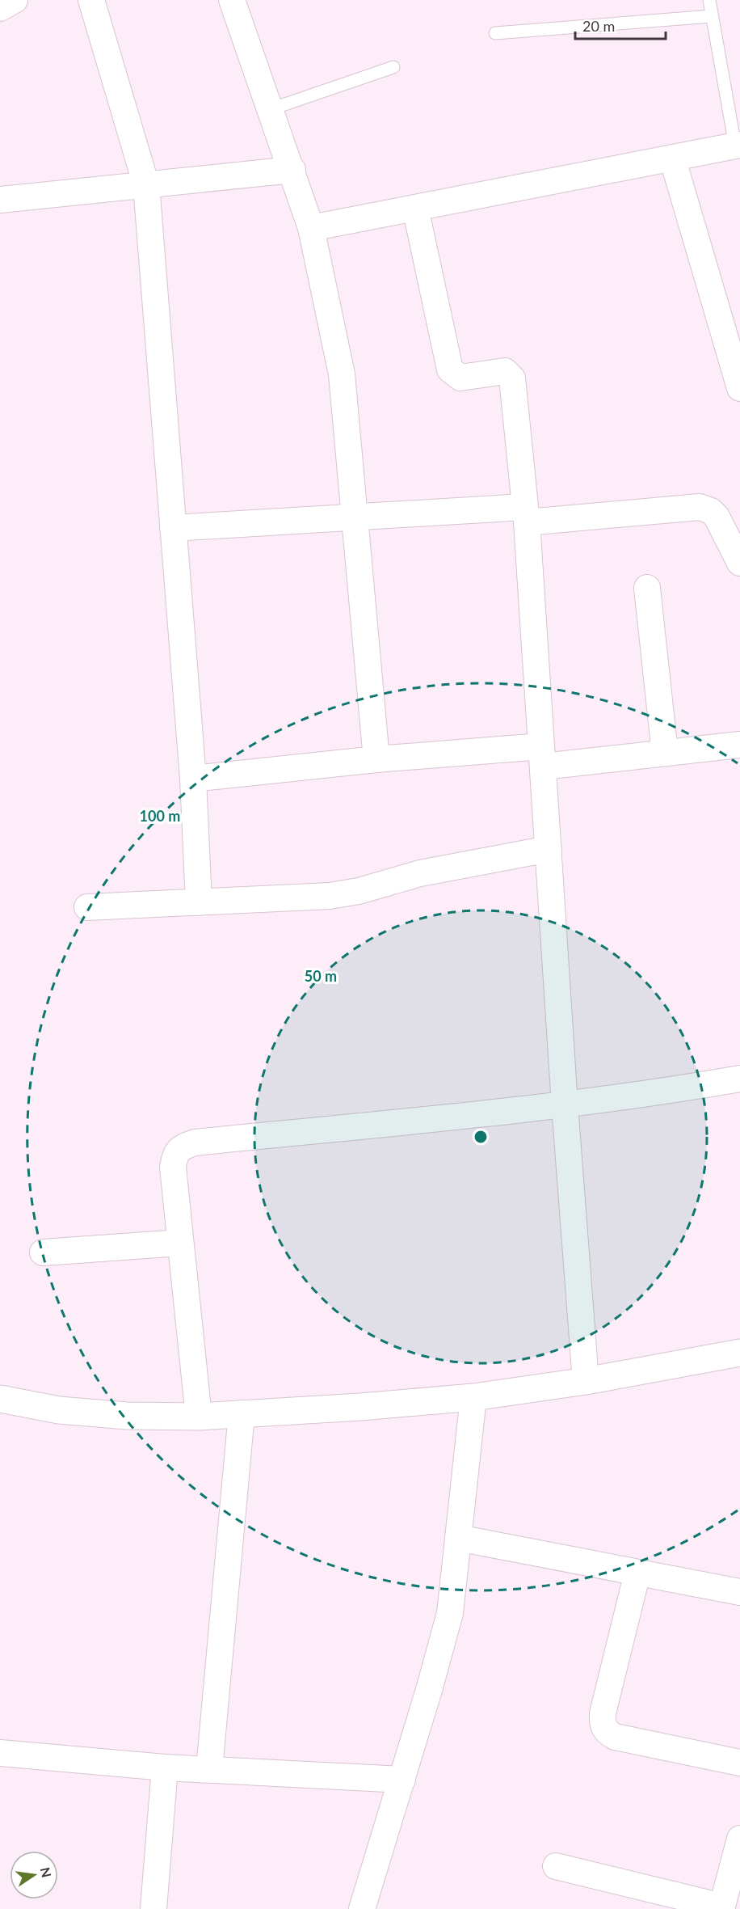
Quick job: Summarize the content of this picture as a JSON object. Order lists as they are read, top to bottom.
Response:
{
  "scale_bar": "20 m",
  "north": "right",
  "rings": ["100 m", "50 m"]
}
